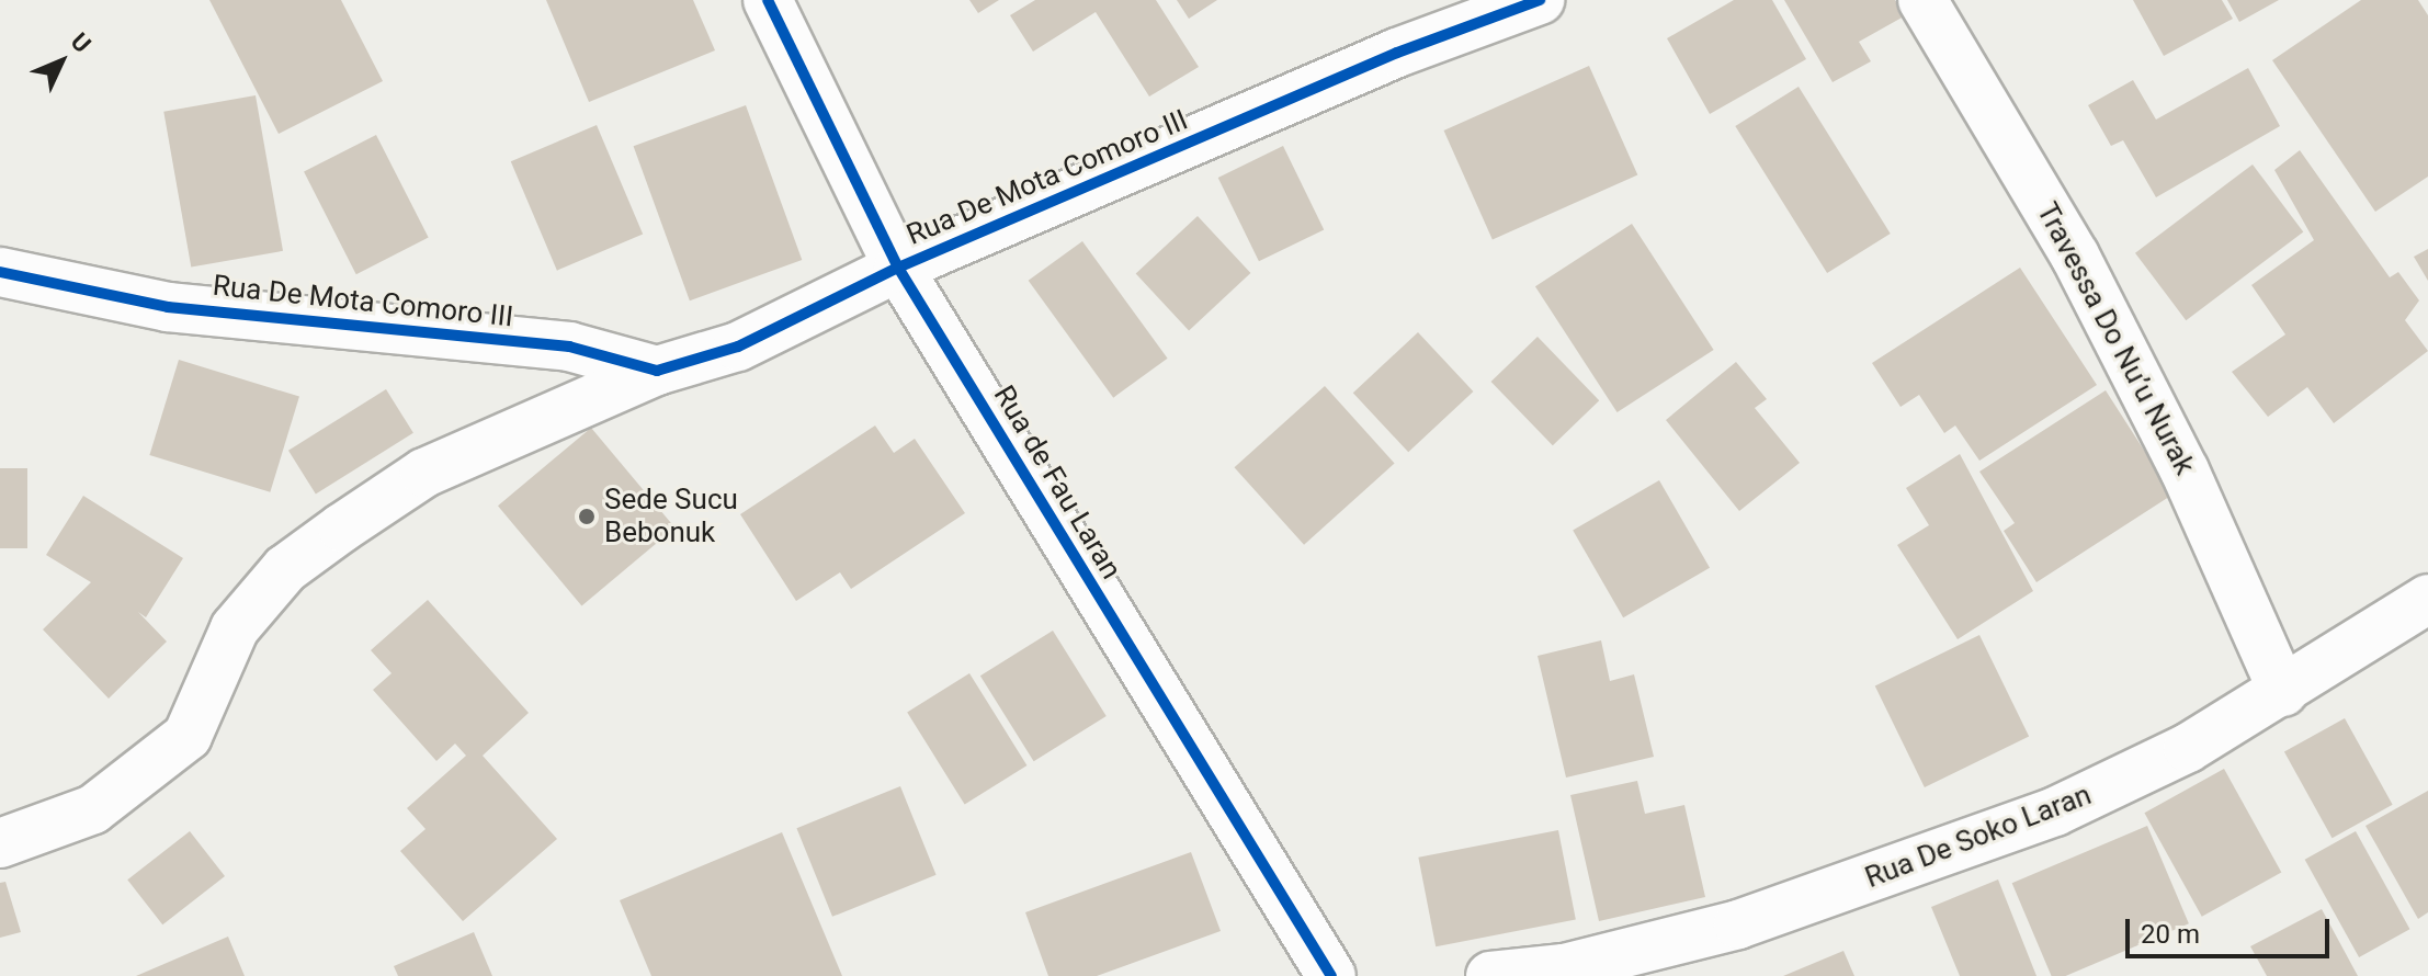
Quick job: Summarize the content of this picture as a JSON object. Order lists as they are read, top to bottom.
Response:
{
  "streets": {
    "street": [
      "Rua De Mota Comoro III",
      "Travessa Do Nu’u Nurak",
      "Rua de Fau Laran",
      "Rua De Soko Laran"
    ]
  },
  "crossings": [
    ["Rua De Mota Comoro III", "Rua de Fau Laran"],
    ["Travessa Do Nu’u Nurak", "Rua De Soko Laran"]
  ],
  "places": ["Sede Sucu Bebonuk"],
  "scale_bar": "20 m",
  "north": "top right"
}
